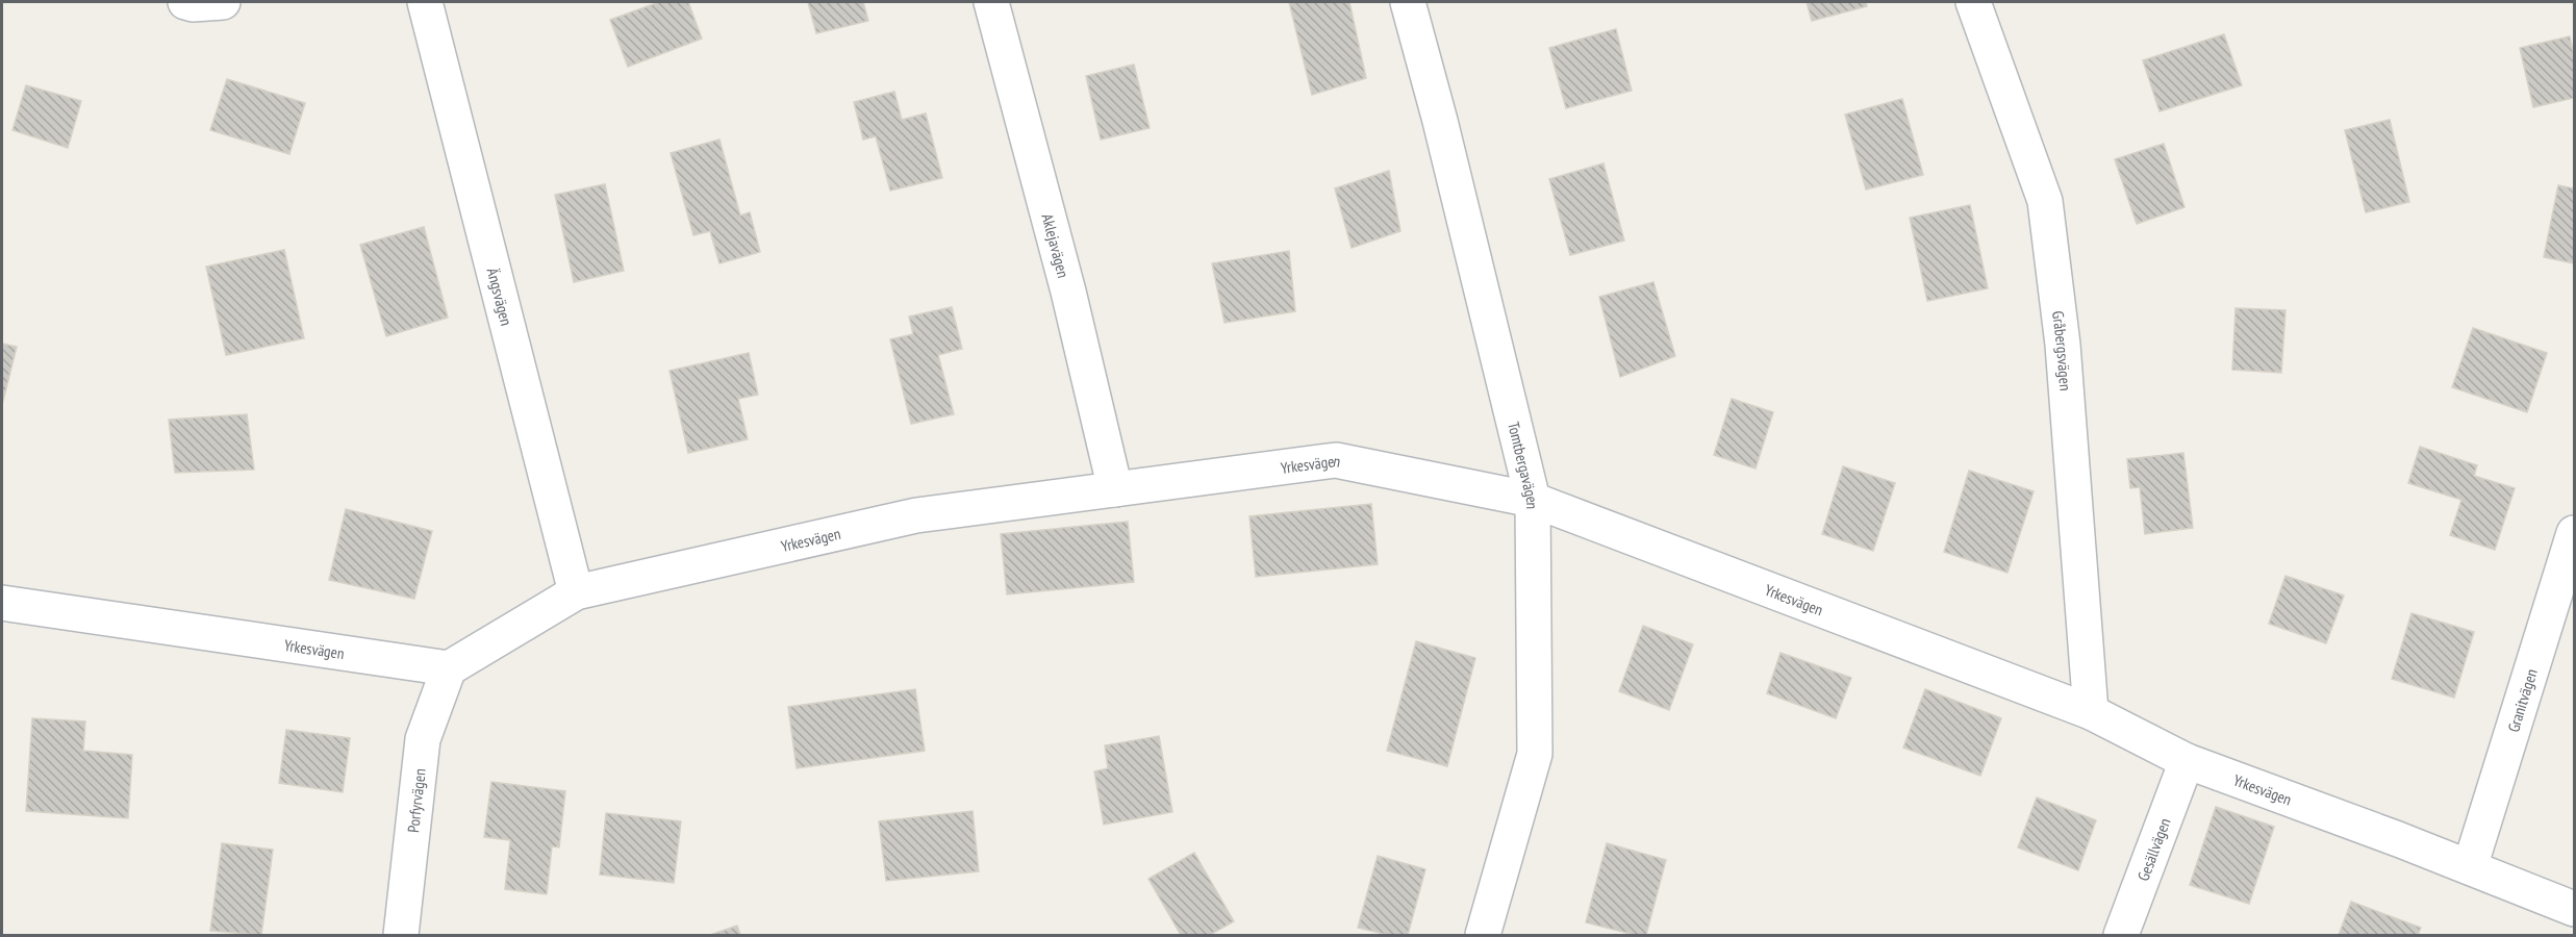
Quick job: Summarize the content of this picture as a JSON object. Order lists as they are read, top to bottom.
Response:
{
  "streets": {
    "street": [
      "Aklejavägen",
      "Ängsvägen",
      "Gråbergsvägen",
      "Yrkesvägen",
      "Tomtbergavägen",
      "Granitvägen",
      "Porfyrvägen",
      "Gesällvägen"
    ]
  },
  "crossings": [
    ["Aklejavägen", "Yrkesvägen"],
    ["Ängsvägen", "Yrkesvägen"],
    ["Gråbergsvägen", "Yrkesvägen"],
    ["Yrkesvägen", "Tomtbergavägen"],
    ["Yrkesvägen", "Granitvägen"],
    ["Yrkesvägen", "Porfyrvägen"],
    ["Yrkesvägen", "Gesällvägen"]
  ]
}
